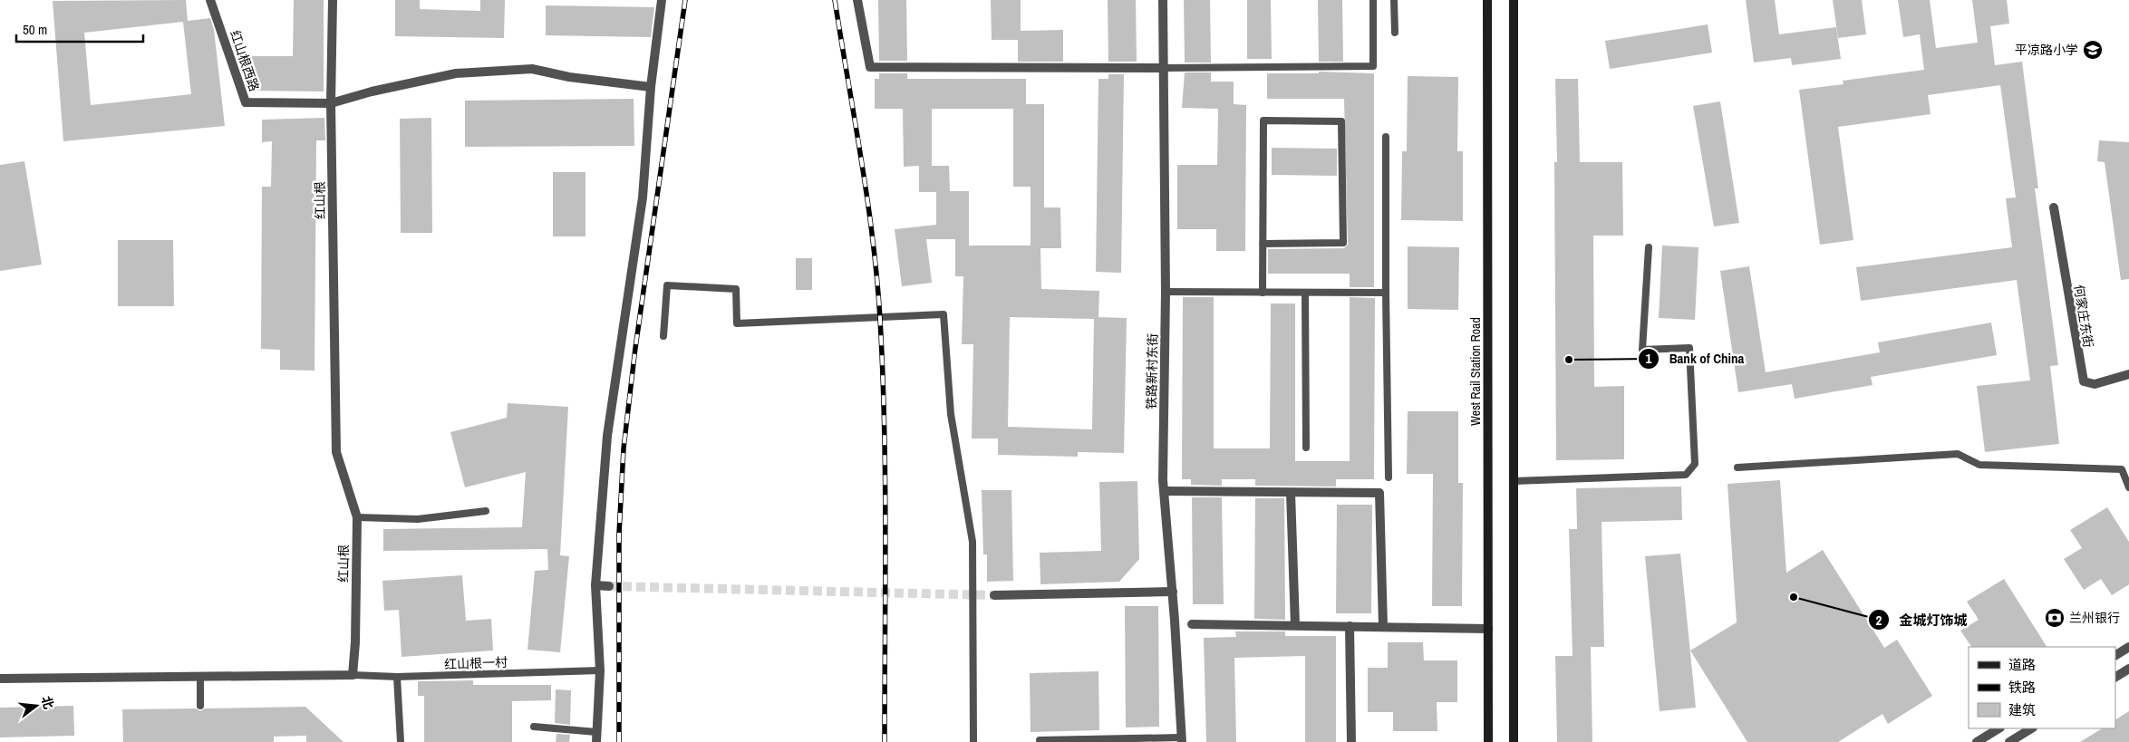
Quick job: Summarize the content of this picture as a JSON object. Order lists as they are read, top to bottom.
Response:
{
  "streets": {
    "main road": ["West Rail Station Road"],
    "street": [
      "红山根西路",
      "红山根",
      "何家庄东街",
      "铁路新村东街"
    ],
    "lane": ["红山根一村"]
  },
  "crossings": [
    ["红山根西路", "红山根"],
    ["红山根", "红山根一村"]
  ],
  "places": {
    "school or university": ["平凉路小学"],
    "other": ["Bank of China", "金城灯饰城"],
    "bank": ["兰州银行"]
  },
  "legend": ["道路", "铁路", "建筑"],
  "scale_bar": "50 m",
  "north": "right"
}
